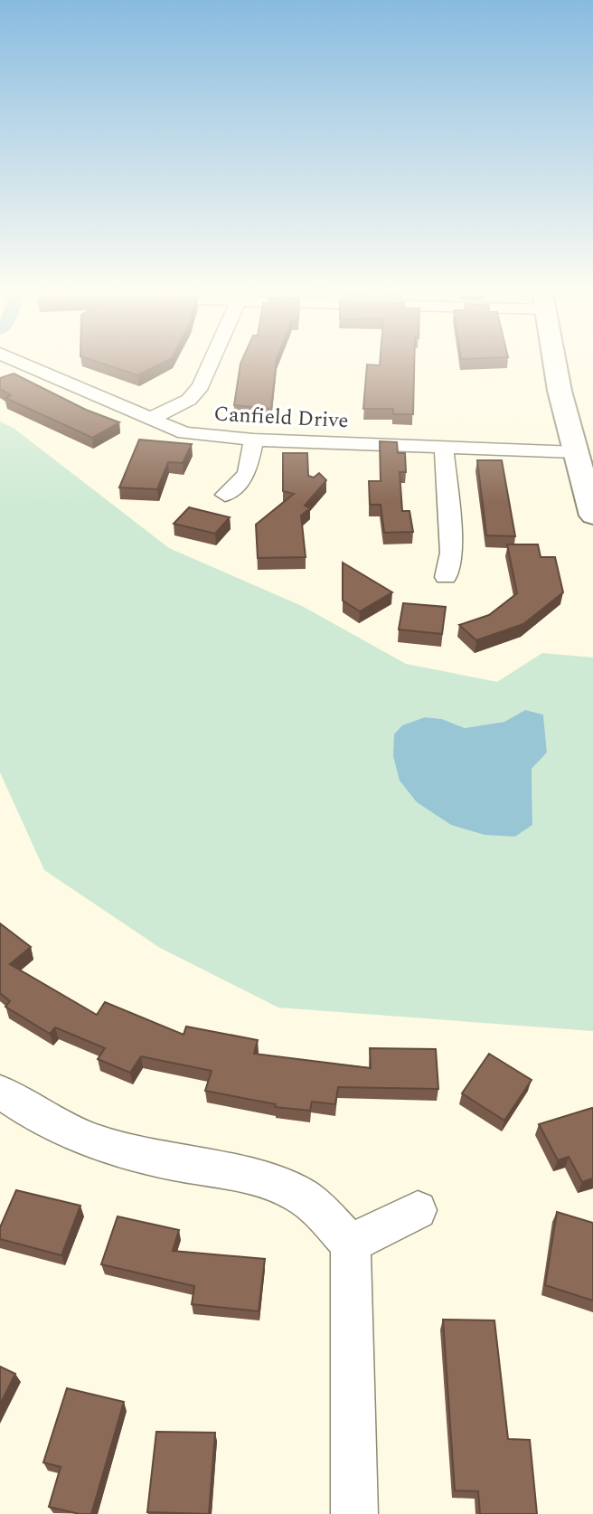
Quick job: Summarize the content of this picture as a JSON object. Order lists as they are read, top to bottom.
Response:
{
  "streets": {
    "street": ["Canfield Drive"]
  }
}
